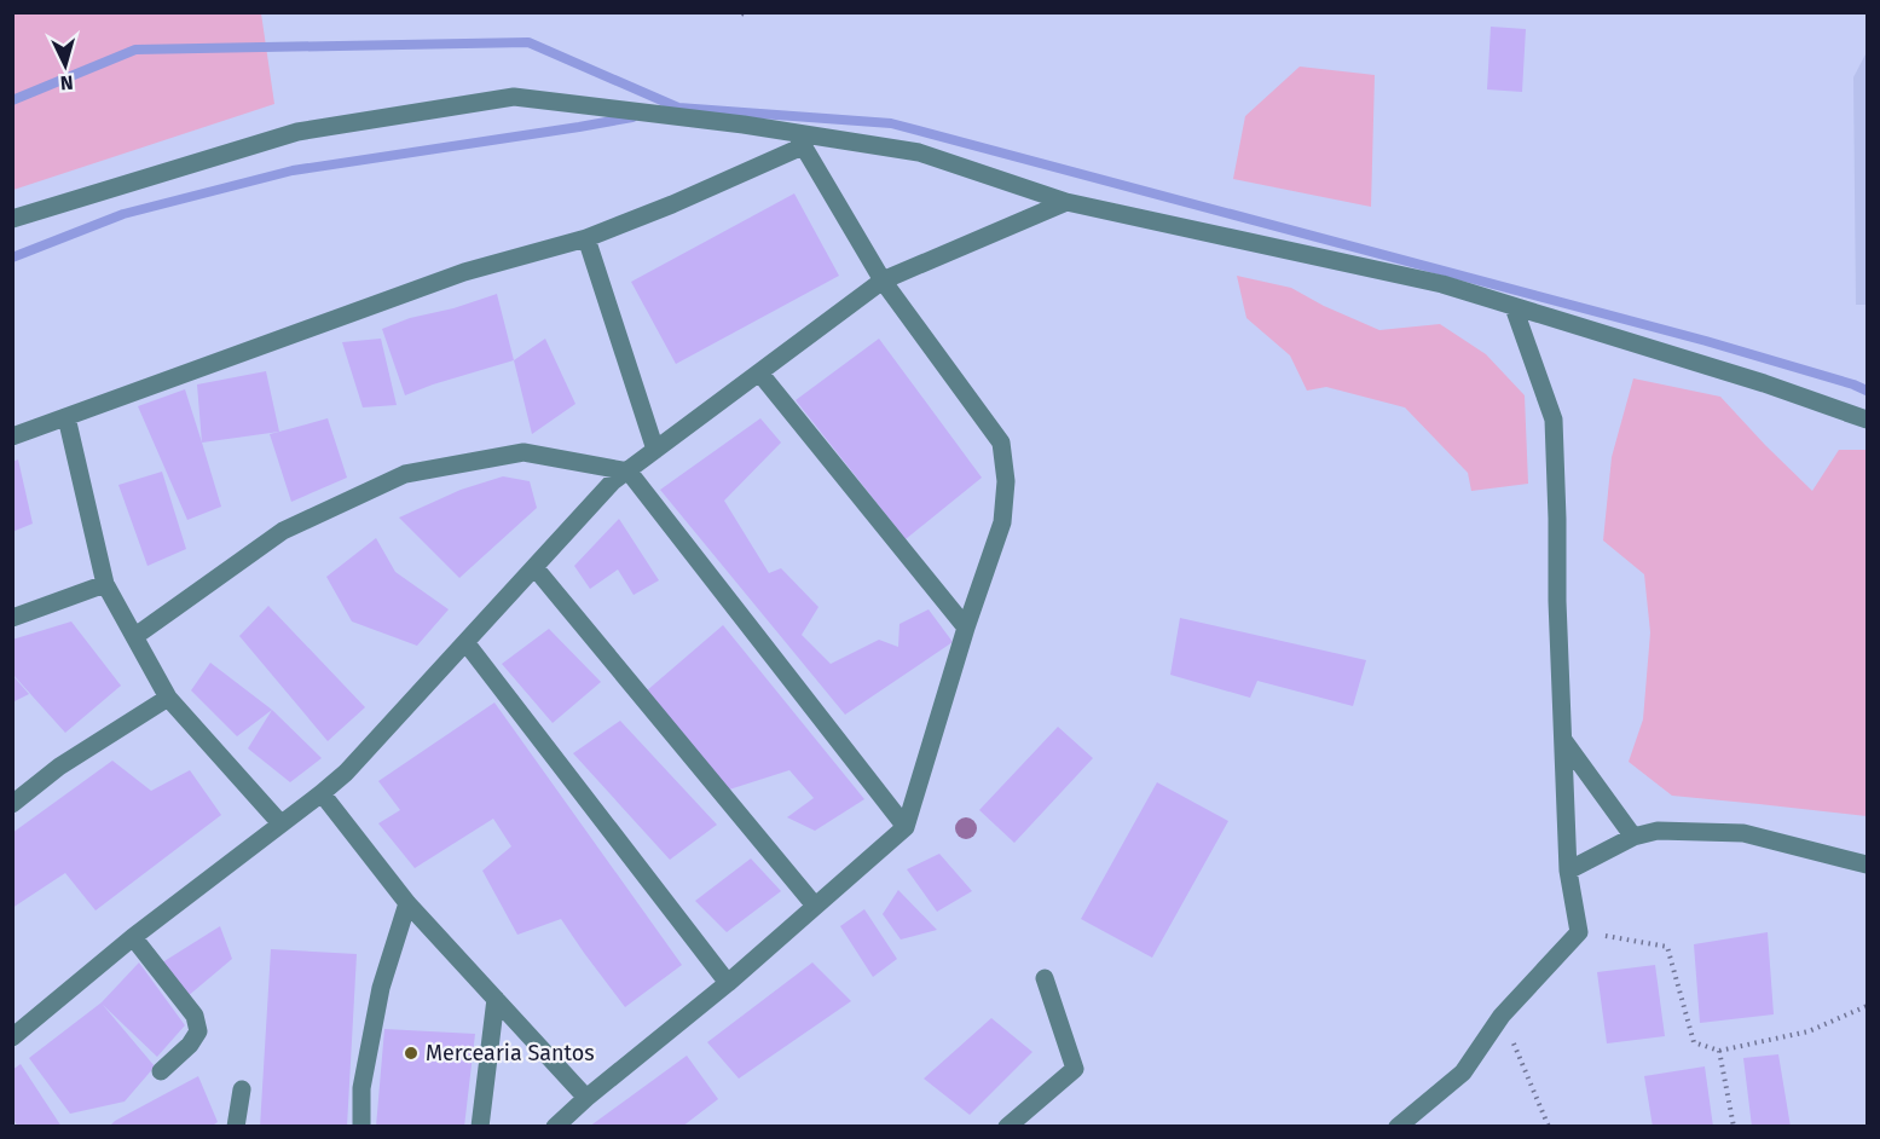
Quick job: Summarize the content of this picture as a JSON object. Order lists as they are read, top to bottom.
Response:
{
  "places": ["Mercearia Santos"],
  "north": "bottom"
}
